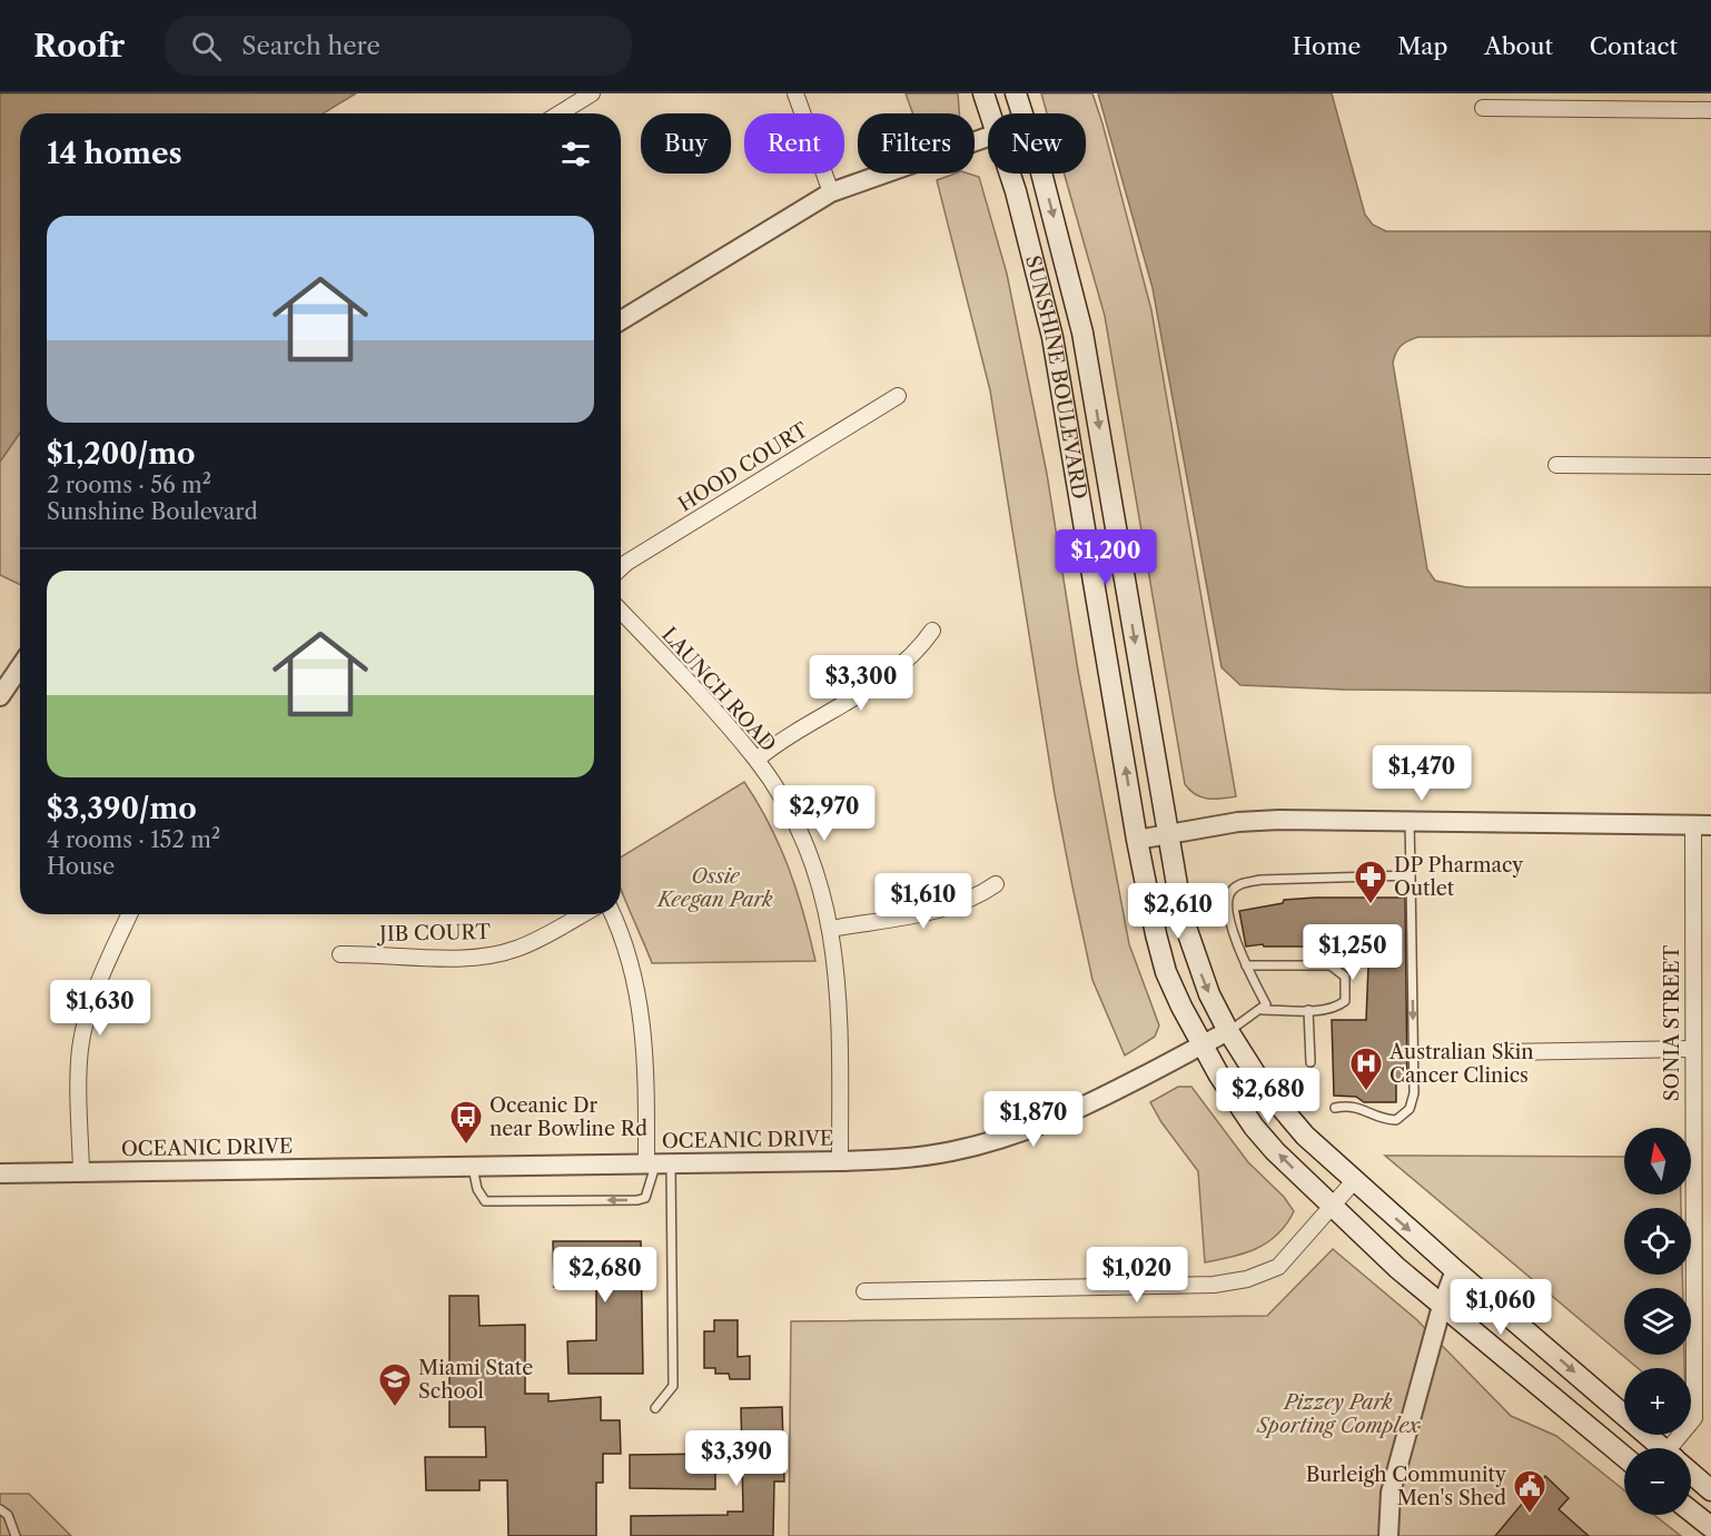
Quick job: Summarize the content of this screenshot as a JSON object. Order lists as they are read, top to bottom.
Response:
{
  "streets": {
    "main road": ["SUNSHINE BOULEVARD"],
    "street": [
      "HOOD COURT",
      "LAUNCH ROAD",
      "JIB COURT",
      "SONIA STREET",
      "OCEANIC DRIVE"
    ]
  },
  "crossings": [
    ["SUNSHINE BOULEVARD", "OCEANIC DRIVE"],
    ["LAUNCH ROAD", "OCEANIC DRIVE"]
  ],
  "parks": ["Ossie Keegan Park", "Pizzey Park Sporting Complex"],
  "places": {
    "pharmacy": ["DP Pharmacy Outlet"],
    "hospital": ["Australian Skin Cancer Clinics"],
    "bus stop": ["Oceanic Dr near Bowline Rd"],
    "school or university": ["Miami State School"],
    "public building": ["Burleigh Community Men's Shed"]
  },
  "north": "top",
  "page": {
    "header": "Roofr",
    "search": "Search here",
    "nav": [
      "Home",
      "Map",
      "About",
      "Contact"
    ],
    "chip": [
      "Buy",
      "Rent",
      "Filters",
      "New"
    ],
    "heading": "14 homes",
    "list": [
      {
        "name": "$1,200/mo",
        "note": "2 rooms · 56 m² · Sunshine Boulevard"
      },
      {
        "name": "$3,390/mo",
        "note": "4 rooms · 152 m² · House"
      }
    ],
    "price": [
      "$1,200",
      "$3,300",
      "$1,470",
      "$2,970",
      "$1,610",
      "$2,610",
      "$1,250",
      "$1,630",
      "$2,680",
      "$1,870",
      "$2,680",
      "$1,020",
      "$1,060",
      "$3,390"
    ],
    "map_buttons": ["+", "−"]
  }
}
